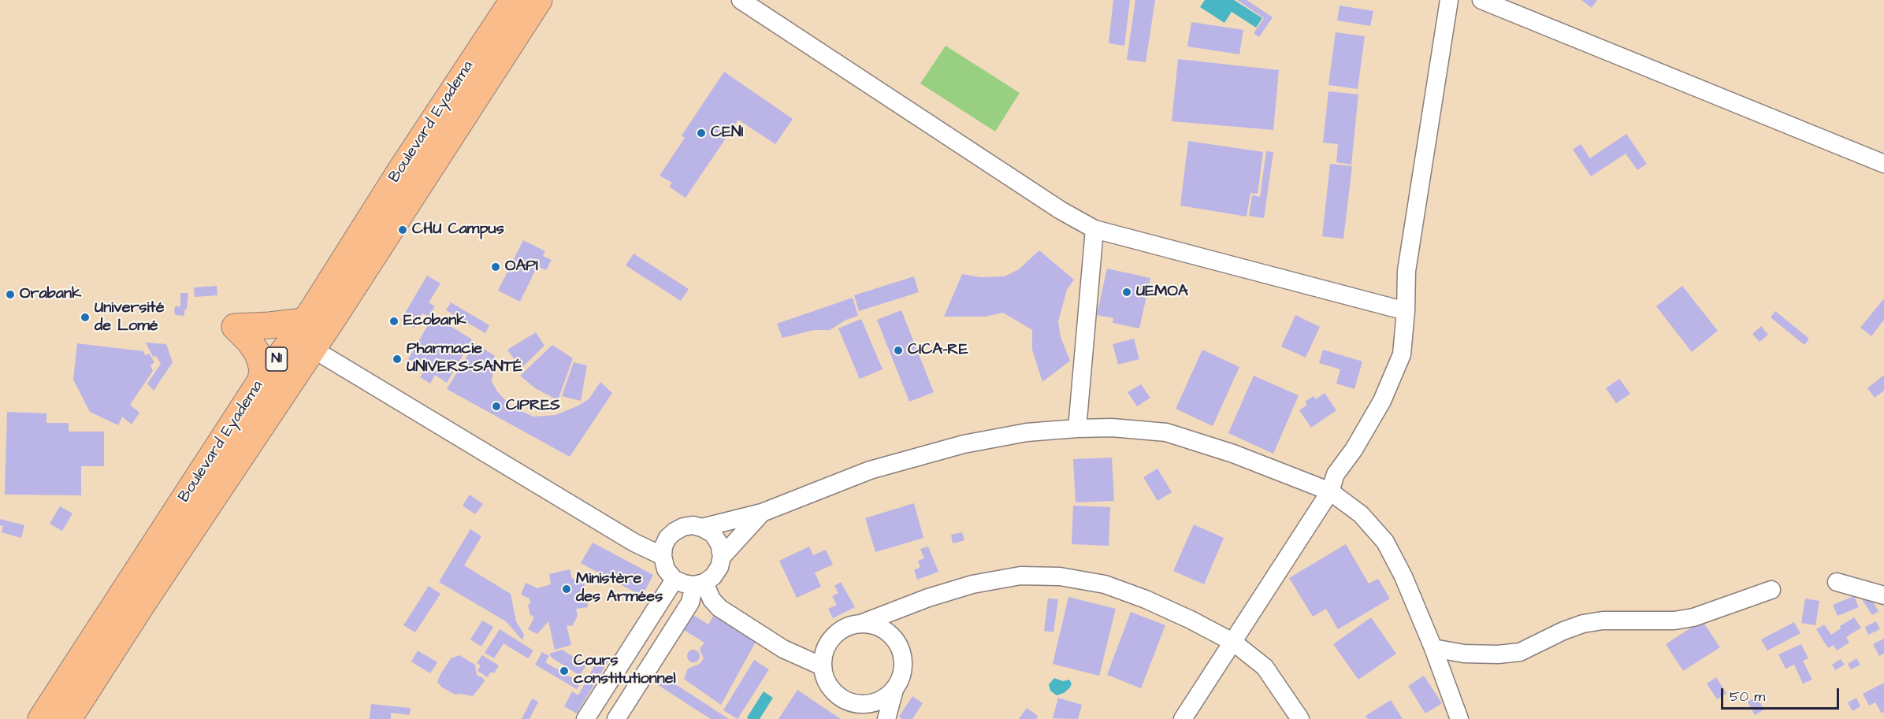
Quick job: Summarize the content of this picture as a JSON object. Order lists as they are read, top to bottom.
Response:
{
  "streets": {
    "highway": ["Boulevard Eyadema", "N1"]
  },
  "places": [
    "CENI",
    "CHU Campus",
    "OAPI",
    "UEMOA",
    "Orabank",
    "Université de Lomé",
    "Ecobank",
    "CICA-RE",
    "Pharmacie UNIVERS-SANTÉ",
    "CIPRES",
    "Ministère des Armées",
    "Cours constitutionnel"
  ],
  "scale_bar": "50 m"
}
